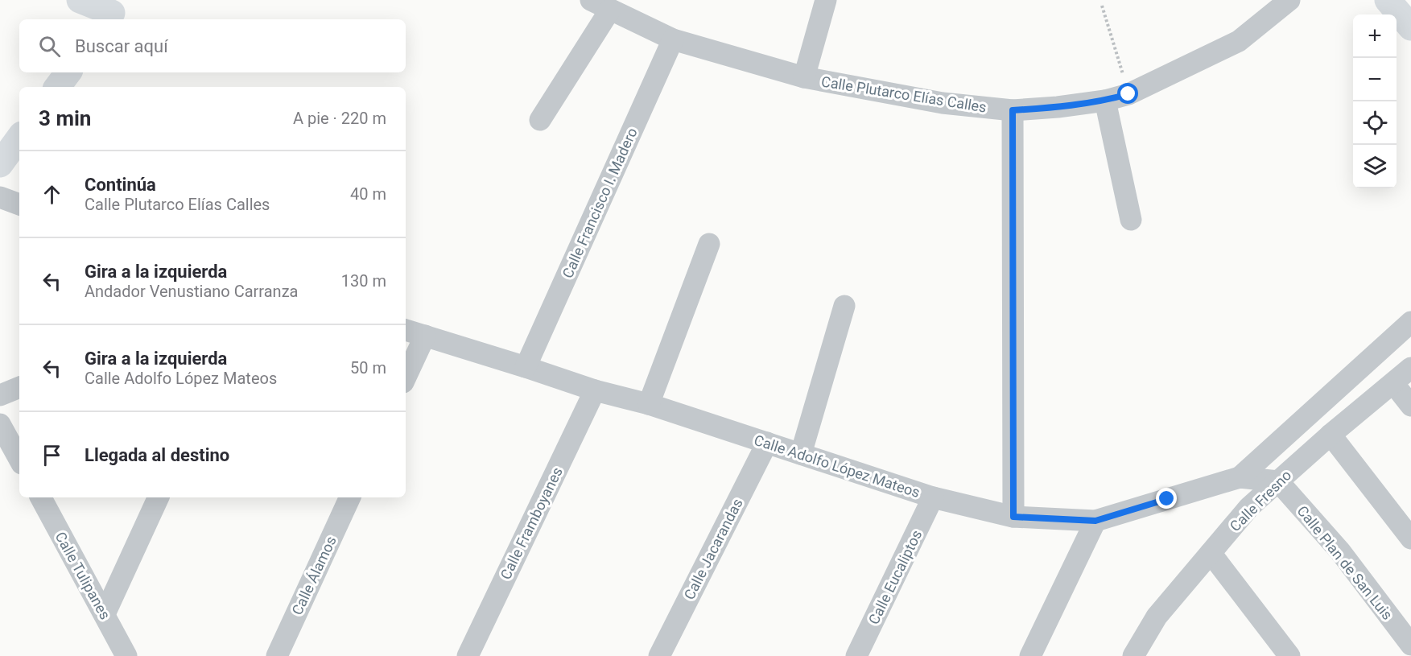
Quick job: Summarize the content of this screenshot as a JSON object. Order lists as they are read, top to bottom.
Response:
{
  "streets": {
    "street": [
      "Calle Plutarco Elías Calles",
      "Calle Francisco I. Madero",
      "Calle Adolfo López Mateos",
      "Calle Fresno",
      "Calle Framboyanes",
      "Calle Jacarandas",
      "Calle Plan de San Luis",
      "Calle Tulipanes",
      "Calle Álamos",
      "Calle Eucaliptos"
    ]
  },
  "crossings": [
    ["Calle Plutarco Elías Calles", "Calle Francisco I. Madero"],
    ["Calle Francisco I. Madero", "Calle Adolfo López Mateos"],
    ["Calle Adolfo López Mateos", "Calle Fresno"],
    ["Calle Adolfo López Mateos", "Calle Framboyanes"],
    ["Calle Adolfo López Mateos", "Calle Jacarandas"],
    ["Calle Adolfo López Mateos", "Calle Plan de San Luis"],
    ["Calle Adolfo López Mateos", "Calle Eucaliptos"],
    ["Calle Fresno", "Calle Plan de San Luis"]
  ],
  "page": {
    "map_buttons": ["+", "−"],
    "search": "Buscar aquí",
    "heading": ["3 min", "A pie · 220 m"],
    "list": [
      ["Continúa", "Calle Plutarco Elías Calles", "40 m"],
      ["Gira a la izquierda", "Andador Venustiano Carranza", "130 m"],
      ["Gira a la izquierda", "Calle Adolfo López Mateos", "50 m"],
      "Llegada al destino"
    ]
  }
}
